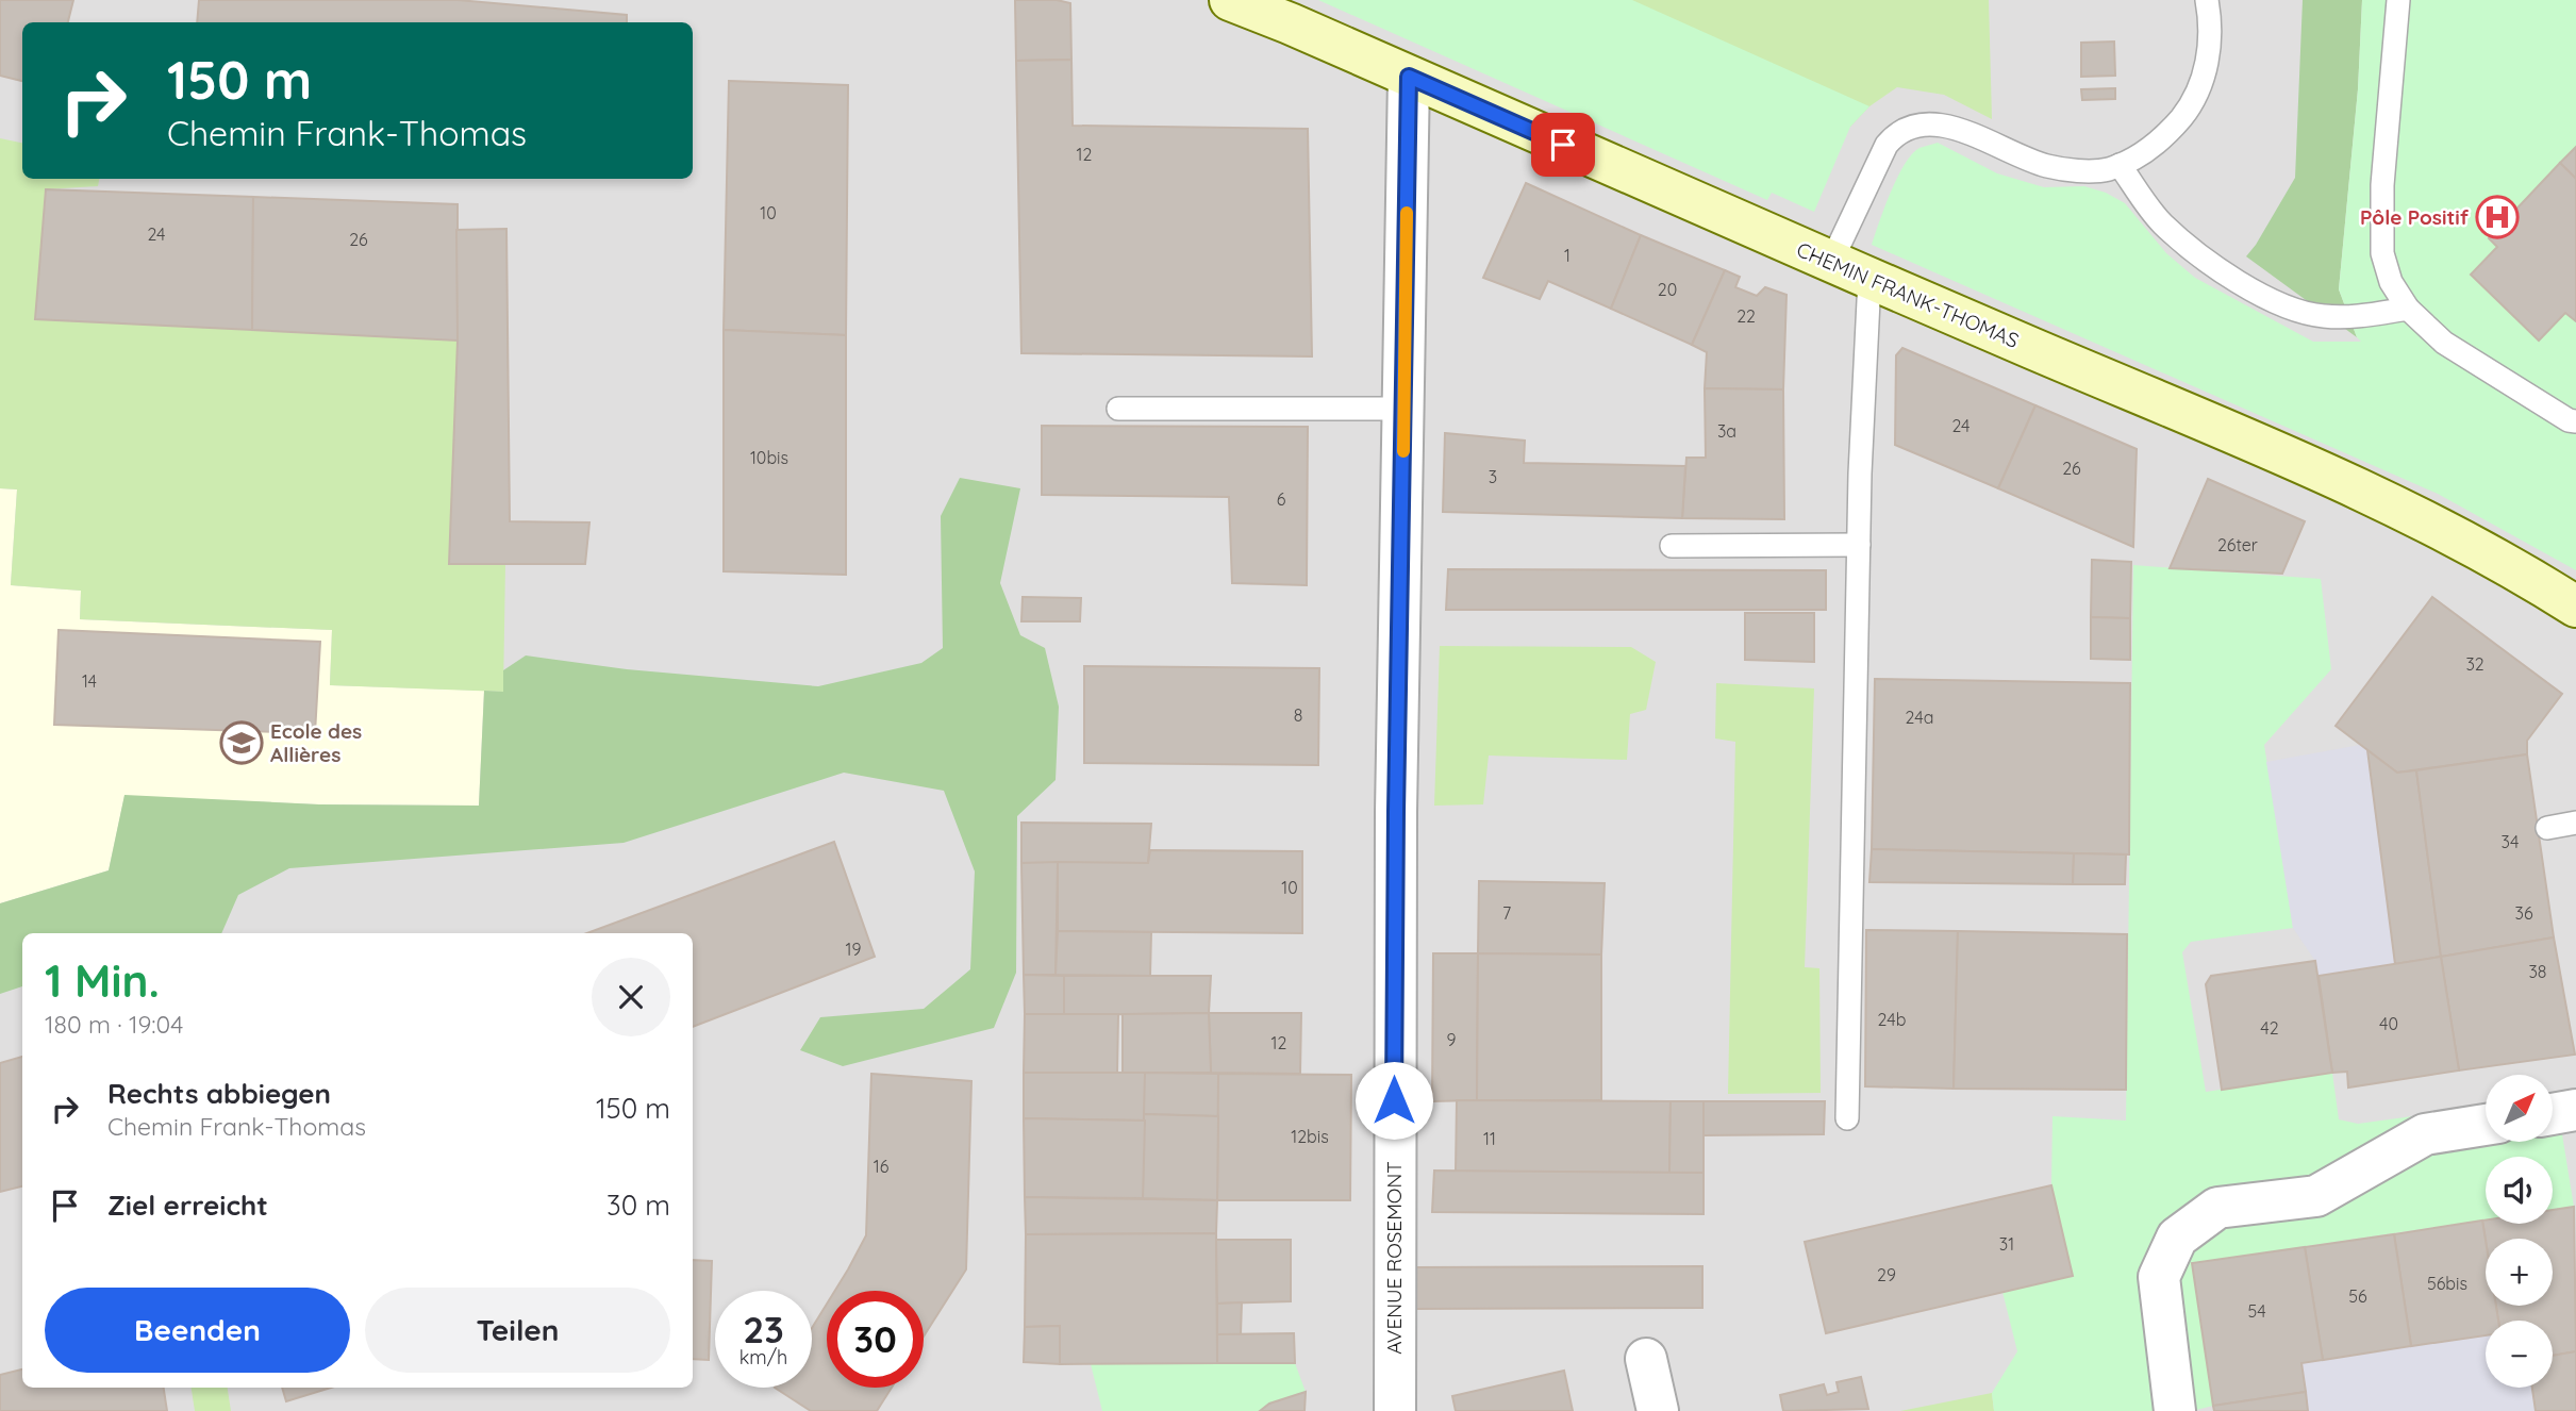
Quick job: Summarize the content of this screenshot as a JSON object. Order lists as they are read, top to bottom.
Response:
{
  "streets": {
    "street": ["CHEMIN FRANK-THOMAS", "AVENUE ROSEMONT"]
  },
  "crossings": [
    ["CHEMIN FRANK-THOMAS", "AVENUE ROSEMONT"]
  ],
  "places": {
    "hospital": ["Pôle Positif"],
    "school or university": ["Ecole des Allières"]
  },
  "house_numbers": [
    "12",
    "10",
    "24",
    "26",
    "1",
    "20",
    "22",
    "24",
    "3a",
    "10bis",
    "26",
    "3",
    "6",
    "26ter",
    "32",
    "14",
    "8",
    "24a",
    "34",
    "10",
    "7",
    "36",
    "19",
    "38",
    "24b",
    "40",
    "42",
    "9",
    "12",
    "12bis",
    "11",
    "16",
    "31",
    "29",
    "56bis",
    "56",
    "54"
  ],
  "north": "top right",
  "page": {
    "turn": ["150 m", "Chemin Frank-Thomas"],
    "heading": ["1 Min.", "180 m · 19:04"],
    "list": [
      {
        "name": "Rechts abbiegen",
        "note": "Chemin Frank-Thomas",
        "value": "150 m"
      },
      {
        "name": "Ziel erreicht",
        "value": "30 m"
      }
    ],
    "map_buttons": ["+", "−"],
    "buttons": ["Beenden", "Teilen"],
    "speed": "23 km/h",
    "limit": "30"
  }
}
